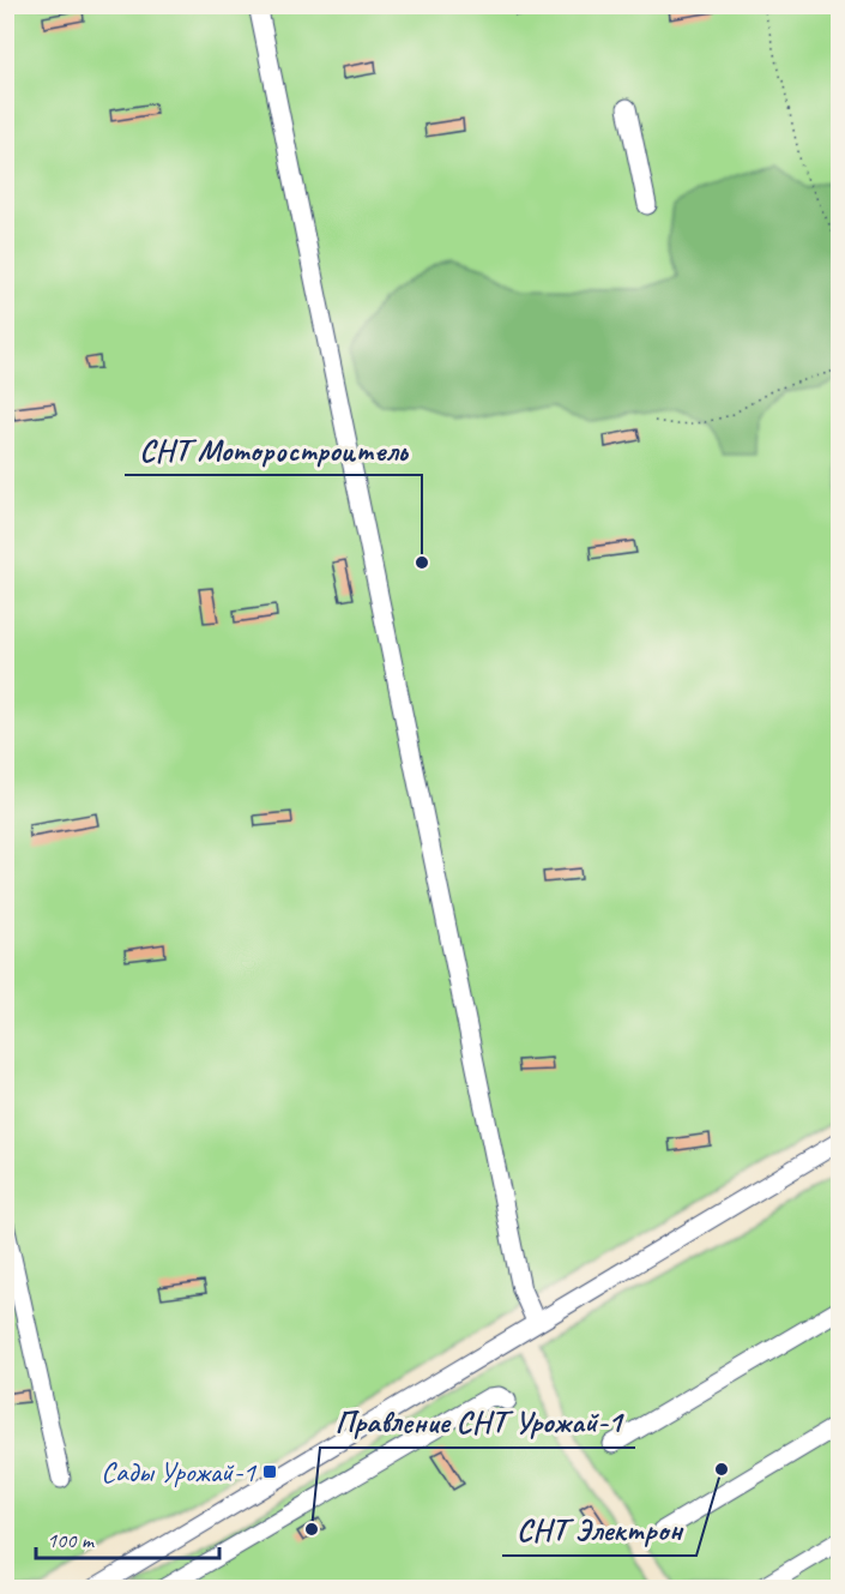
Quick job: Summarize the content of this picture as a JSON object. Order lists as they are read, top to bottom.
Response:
{
  "places": {
    "other": ["СНТ Моторостроитель", "СНТ Электрон", "Правление СНТ Урожай-1"],
    "transit": ["Сады Урожай-1"]
  },
  "scale_bar": "100 m"
}
